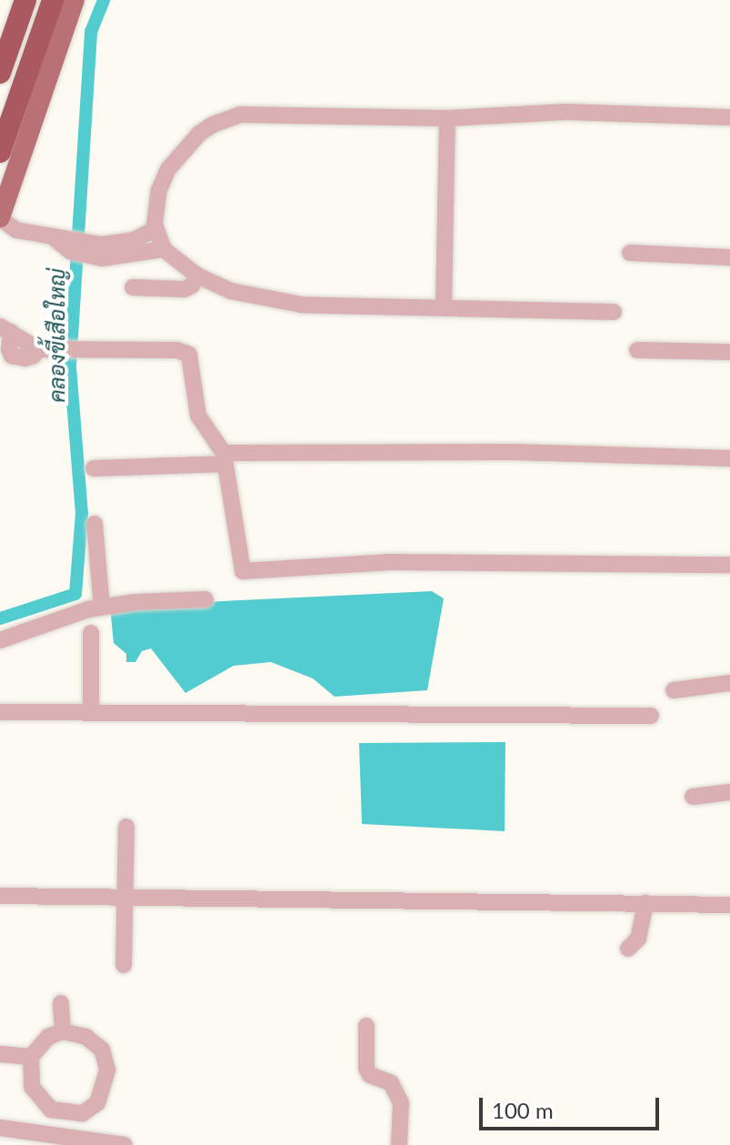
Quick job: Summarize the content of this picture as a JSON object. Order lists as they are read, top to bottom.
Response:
{
  "water": ["คลองขี้เสือใหญ่"],
  "scale_bar": "100 m"
}
